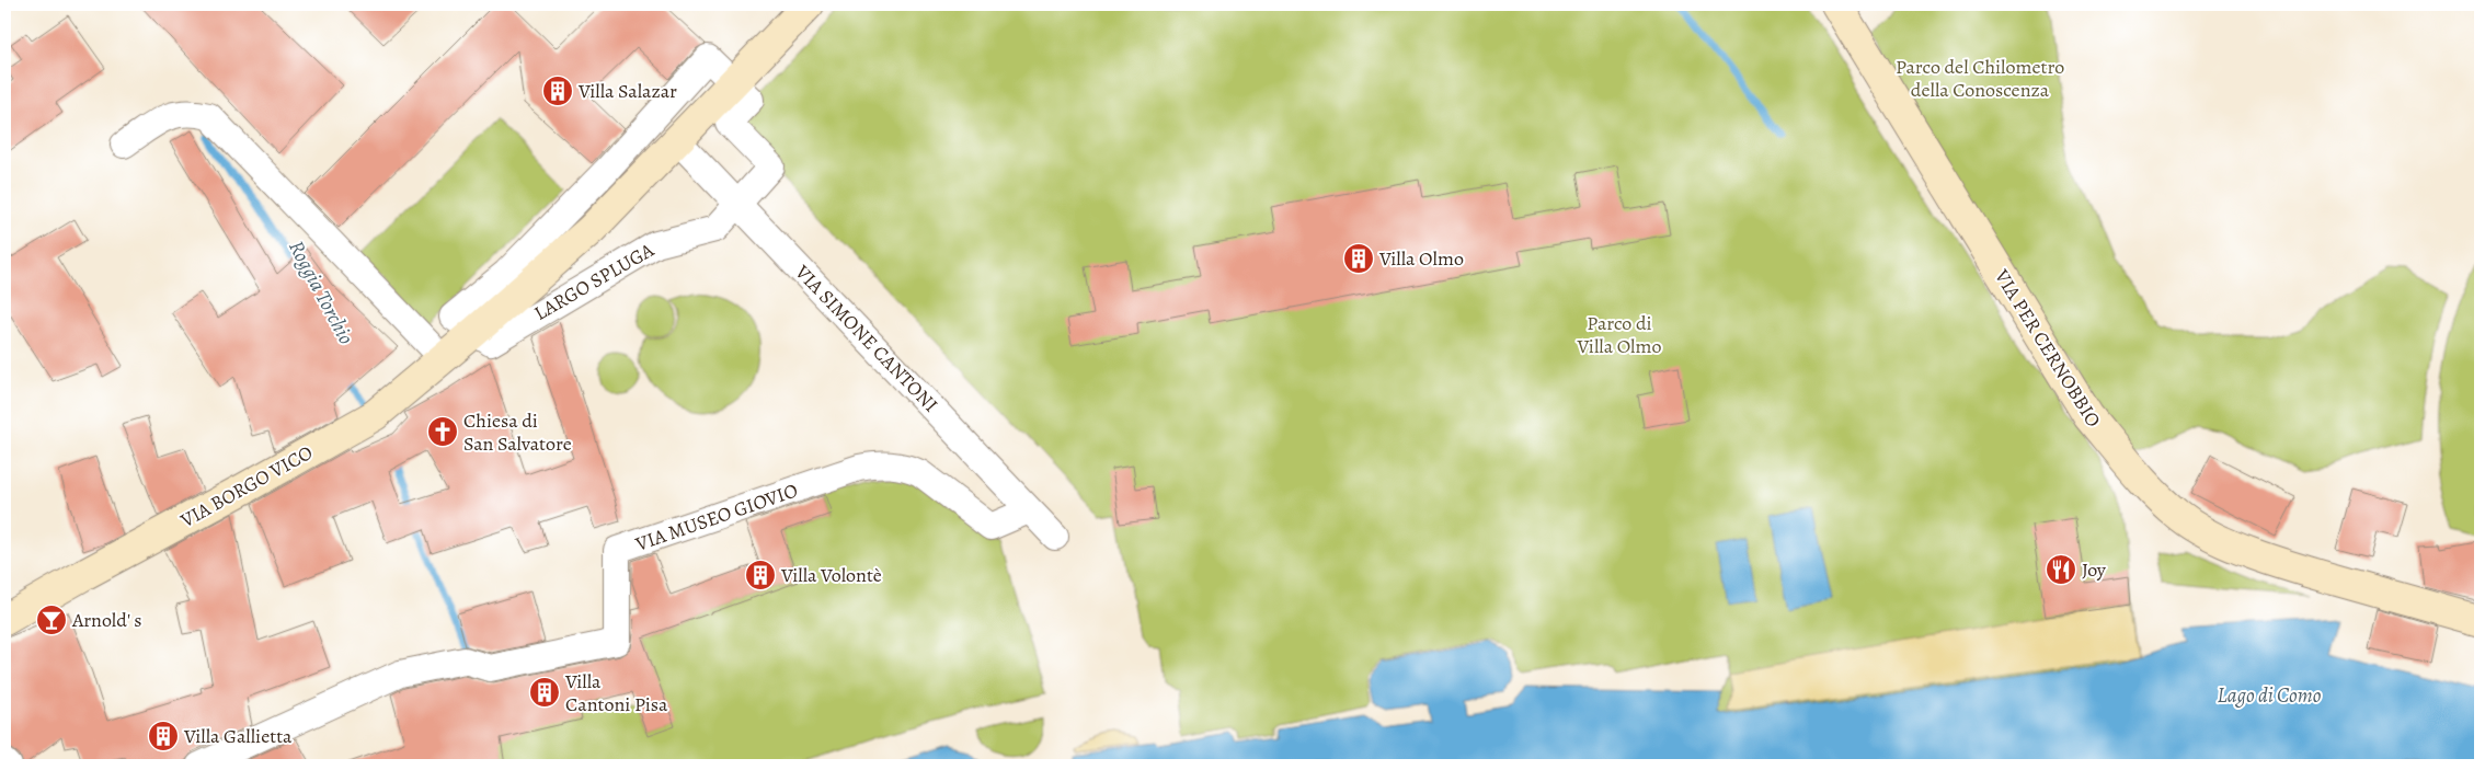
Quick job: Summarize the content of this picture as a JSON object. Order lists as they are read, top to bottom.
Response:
{
  "streets": {
    "main road": ["LARGO SPLUGA", "VIA PER CERNOBBIO", "VIA BORGO VICO"],
    "street": ["VIA SIMONE CANTONI", "VIA MUSEO GIOVIO"]
  },
  "crossings": [
    ["LARGO SPLUGA", "VIA SIMONE CANTONI"],
    ["LARGO SPLUGA", "VIA BORGO VICO"],
    ["VIA SIMONE CANTONI", "VIA MUSEO GIOVIO"]
  ],
  "water": ["Roggia Torchio", "Lago di Como"],
  "parks": ["Parco del Chilometro della Conoscenza", "Parco di Villa Olmo"],
  "places": {
    "building": [
      "Villa Salazar",
      "Villa Olmo",
      "Villa Volontè",
      "Villa Cantoni Pisa",
      "Villa Gallietta"
    ],
    "church": ["Chiesa di San Salvatore"],
    "restaurant": ["Joy"],
    "bar": ["Arnold' s"]
  }
}
